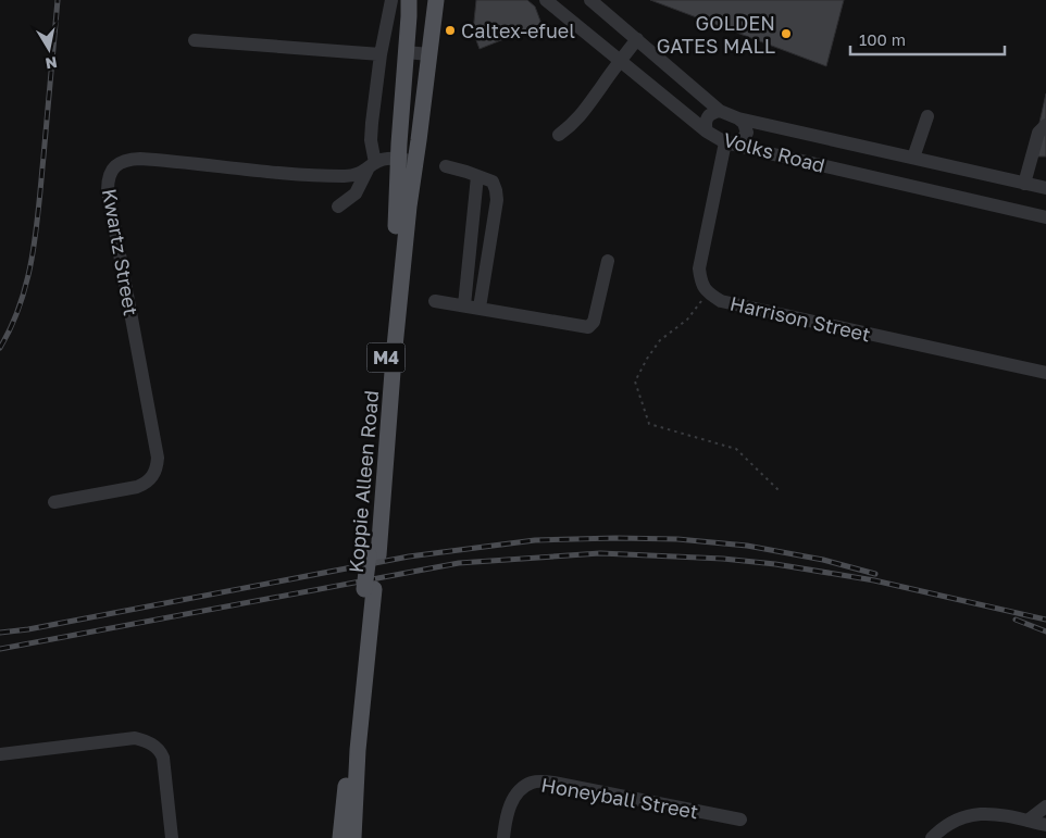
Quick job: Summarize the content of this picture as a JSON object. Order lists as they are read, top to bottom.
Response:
{
  "streets": {
    "main road": ["M4", "Koppie Alleen Road"],
    "street": [
      "Volks Road",
      "Kwartz Street",
      "Harrison Street",
      "Honeyball Street"
    ]
  },
  "crossings": [
    ["Volks Road", "Harrison Street"],
    ["Kwartz Street", "Koppie Alleen Road"]
  ],
  "places": ["Caltex-efuel", "GOLDEN GATES MALL"],
  "scale_bar": "100 m",
  "north": "bottom"
}
